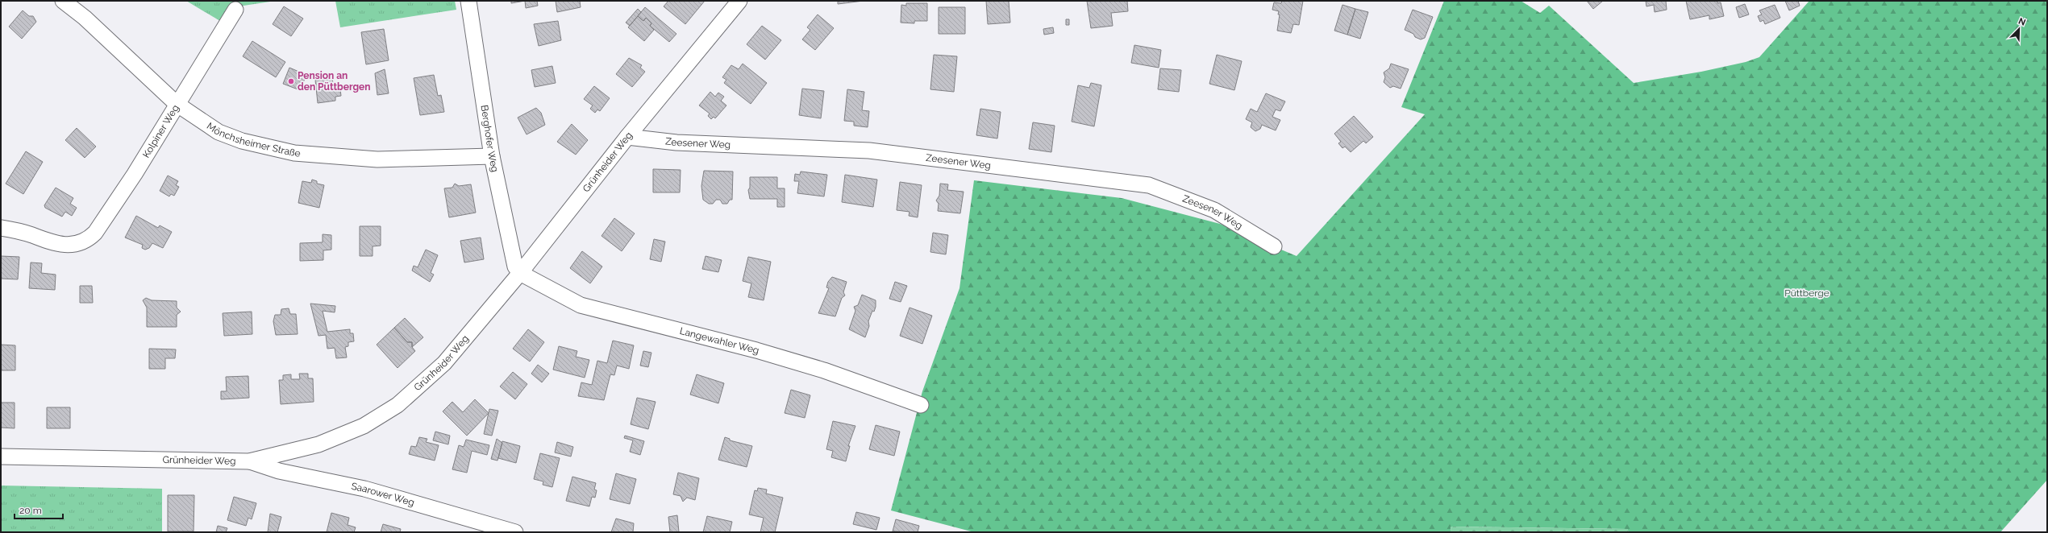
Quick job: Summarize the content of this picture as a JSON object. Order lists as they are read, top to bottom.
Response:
{
  "streets": {
    "street": [
      "Kolpiner Weg",
      "Mönchsheimer Straße",
      "Berghofer Weg",
      "Zeesener Weg",
      "Grünheider Weg",
      "Langewahler Weg",
      "Saarower Weg"
    ]
  },
  "crossings": [
    ["Kolpiner Weg", "Mönchsheimer Straße"],
    ["Mönchsheimer Straße", "Berghofer Weg"],
    ["Berghofer Weg", "Grünheider Weg"],
    ["Berghofer Weg", "Langewahler Weg"],
    ["Zeesener Weg", "Grünheider Weg"],
    ["Grünheider Weg", "Langewahler Weg"],
    ["Grünheider Weg", "Saarower Weg"]
  ],
  "parks": ["Püttberge"],
  "places": ["Pension an den Püttbergen"],
  "scale_bar": "20 m",
  "north": "top right"
}
